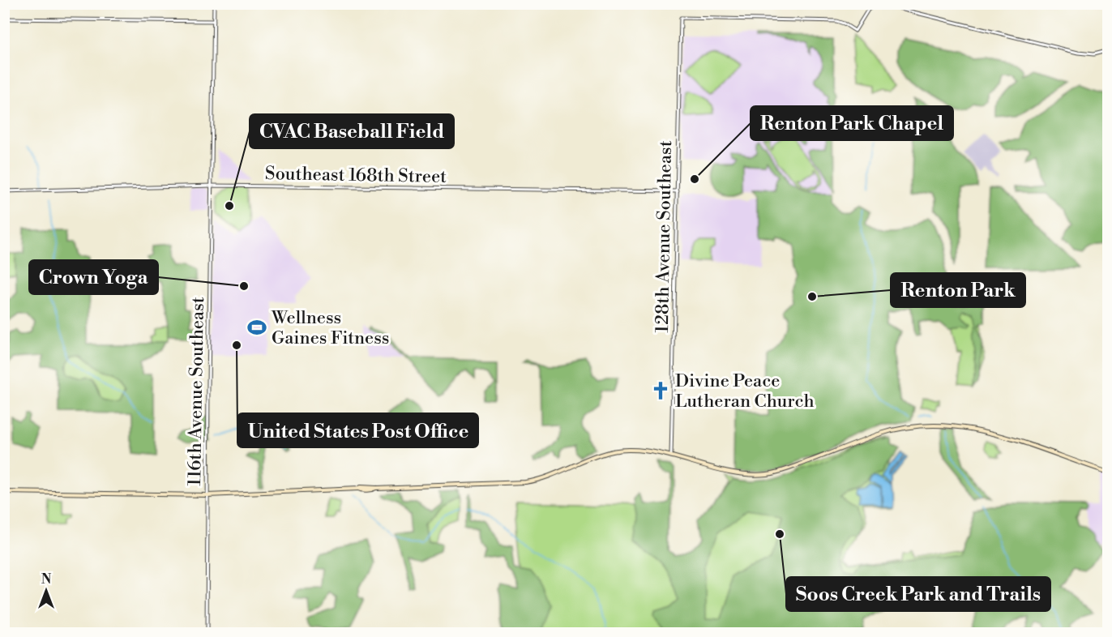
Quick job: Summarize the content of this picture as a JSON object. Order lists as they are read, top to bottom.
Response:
{
  "streets": {
    "street": ["Southeast 168th Street", "128th Avenue Southeast", "116th Avenue Southeast"]
  },
  "crossings": [
    ["Southeast 168th Street", "128th Avenue Southeast"],
    ["Southeast 168th Street", "116th Avenue Southeast"]
  ],
  "places": {
    "other": [
      "Renton Park Chapel",
      "CVAC Baseball Field",
      "Crown Yoga",
      "Renton Park",
      "United States Post Office",
      "Soos Creek Park and Trails"
    ],
    "sports": ["Wellness Gaines Fitness"],
    "church": ["Divine Peace Lutheran Church"]
  },
  "north": "top"
}
